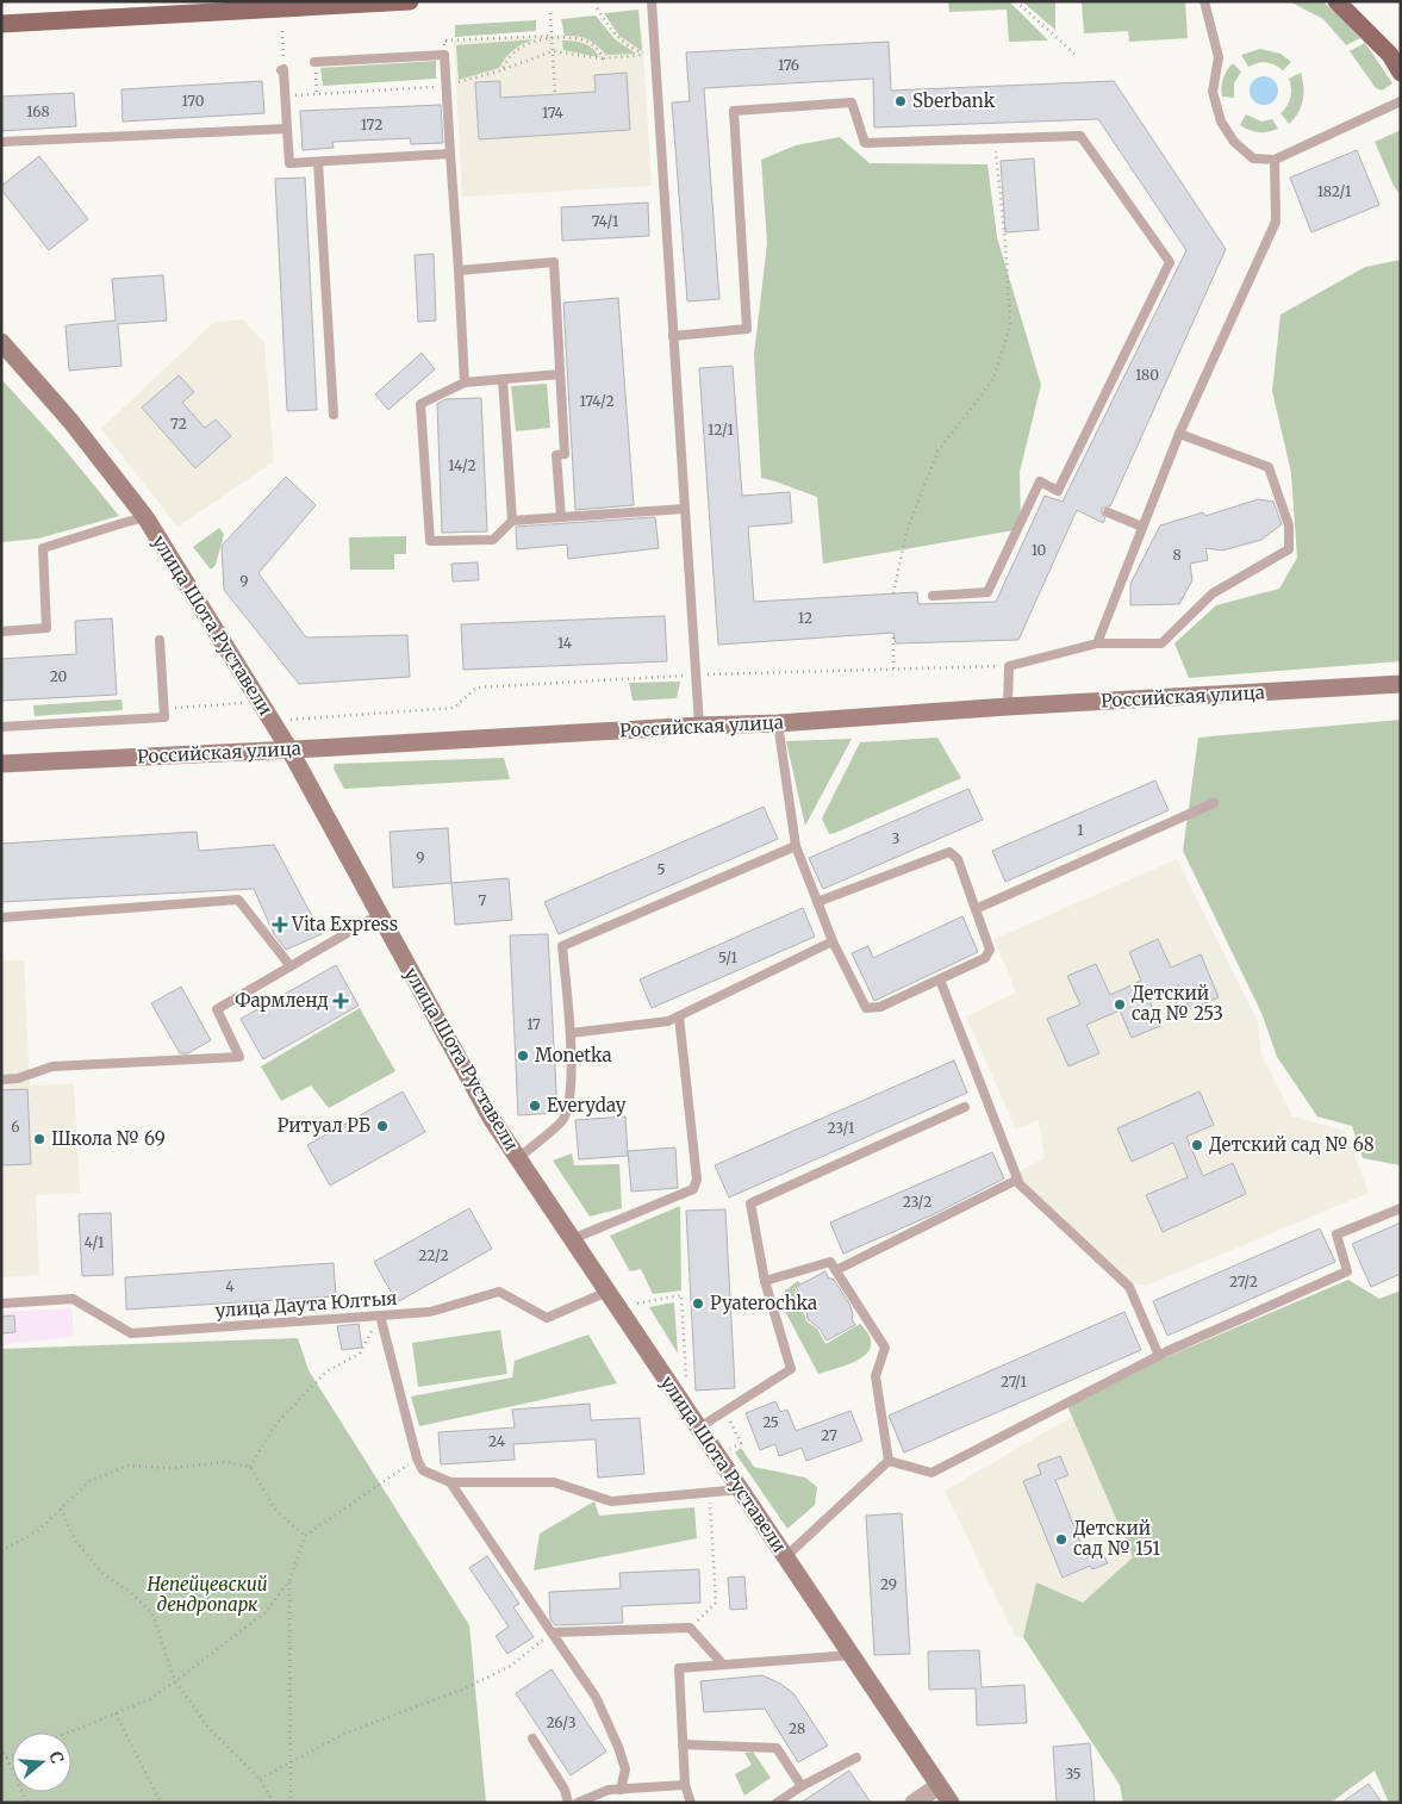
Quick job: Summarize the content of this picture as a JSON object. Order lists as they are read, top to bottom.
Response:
{
  "streets": {
    "street": ["улица Шота Руставели", "Российская улица"],
    "lane": ["улица Даута Юлтыя"]
  },
  "crossings": [
    ["улица Шота Руставели", "Российская улица"],
    ["улица Шота Руставели", "улица Даута Юлтыя"]
  ],
  "parks": ["Непейцевский дендропарк"],
  "places": {
    "other": [
      "Sberbank",
      "Детский сад № 253",
      "Monetka",
      "Everyday",
      "Ритуал РБ",
      "Школа № 69",
      "Детский сад № 68",
      "Pyaterochka",
      "Детский сад № 151"
    ],
    "health": ["Vita Express", "Фармленд"]
  },
  "house_numbers": [
    "176",
    "170",
    "168",
    "174",
    "172",
    "182/1",
    "74/1",
    "180",
    "174/2",
    "72",
    "12/1",
    "14/2",
    "10",
    "8",
    "9",
    "12",
    "14",
    "20",
    "1",
    "3",
    "9",
    "5",
    "7",
    "5/1",
    "17",
    "6",
    "23/1",
    "23/2",
    "4/1",
    "22/2",
    "27/2",
    "4",
    "27/1",
    "25",
    "27",
    "24",
    "29",
    "26/3",
    "28",
    "35"
  ],
  "north": "right"
}
